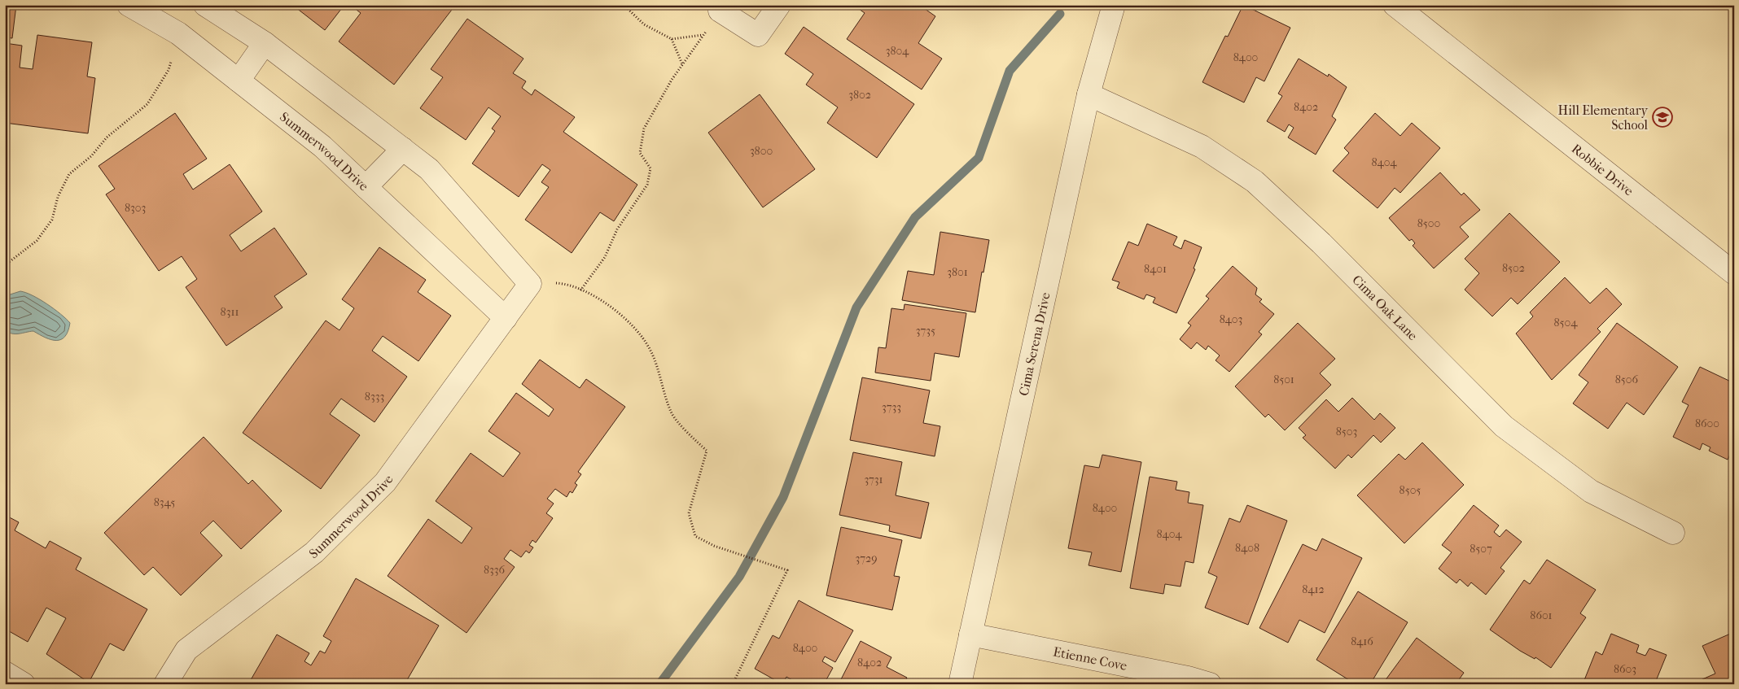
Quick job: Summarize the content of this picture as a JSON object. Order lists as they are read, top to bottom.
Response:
{
  "streets": {
    "street": [
      "Summerwood Drive",
      "Robbie Drive",
      "Cima Oak Lane",
      "Cima Serena Drive",
      "Etienne Cove"
    ]
  },
  "crossings": [
    ["Cima Oak Lane", "Cima Serena Drive"],
    ["Cima Serena Drive", "Etienne Cove"]
  ],
  "places": {
    "school or university": ["Hill Elementary School"]
  },
  "house_numbers": [
    "3804",
    "8400",
    "3802",
    "8402",
    "3800",
    "8404",
    "8303",
    "8500",
    "8502",
    "8401",
    "3801",
    "8311",
    "8403",
    "8504",
    "3735",
    "8501",
    "8506",
    "8333",
    "3733",
    "8600",
    "8503",
    "3731",
    "8505",
    "8345",
    "8400",
    "8404",
    "8408",
    "8507",
    "3729",
    "8336",
    "8412",
    "8601",
    "8416",
    "8400",
    "8402",
    "8603"
  ]
}
